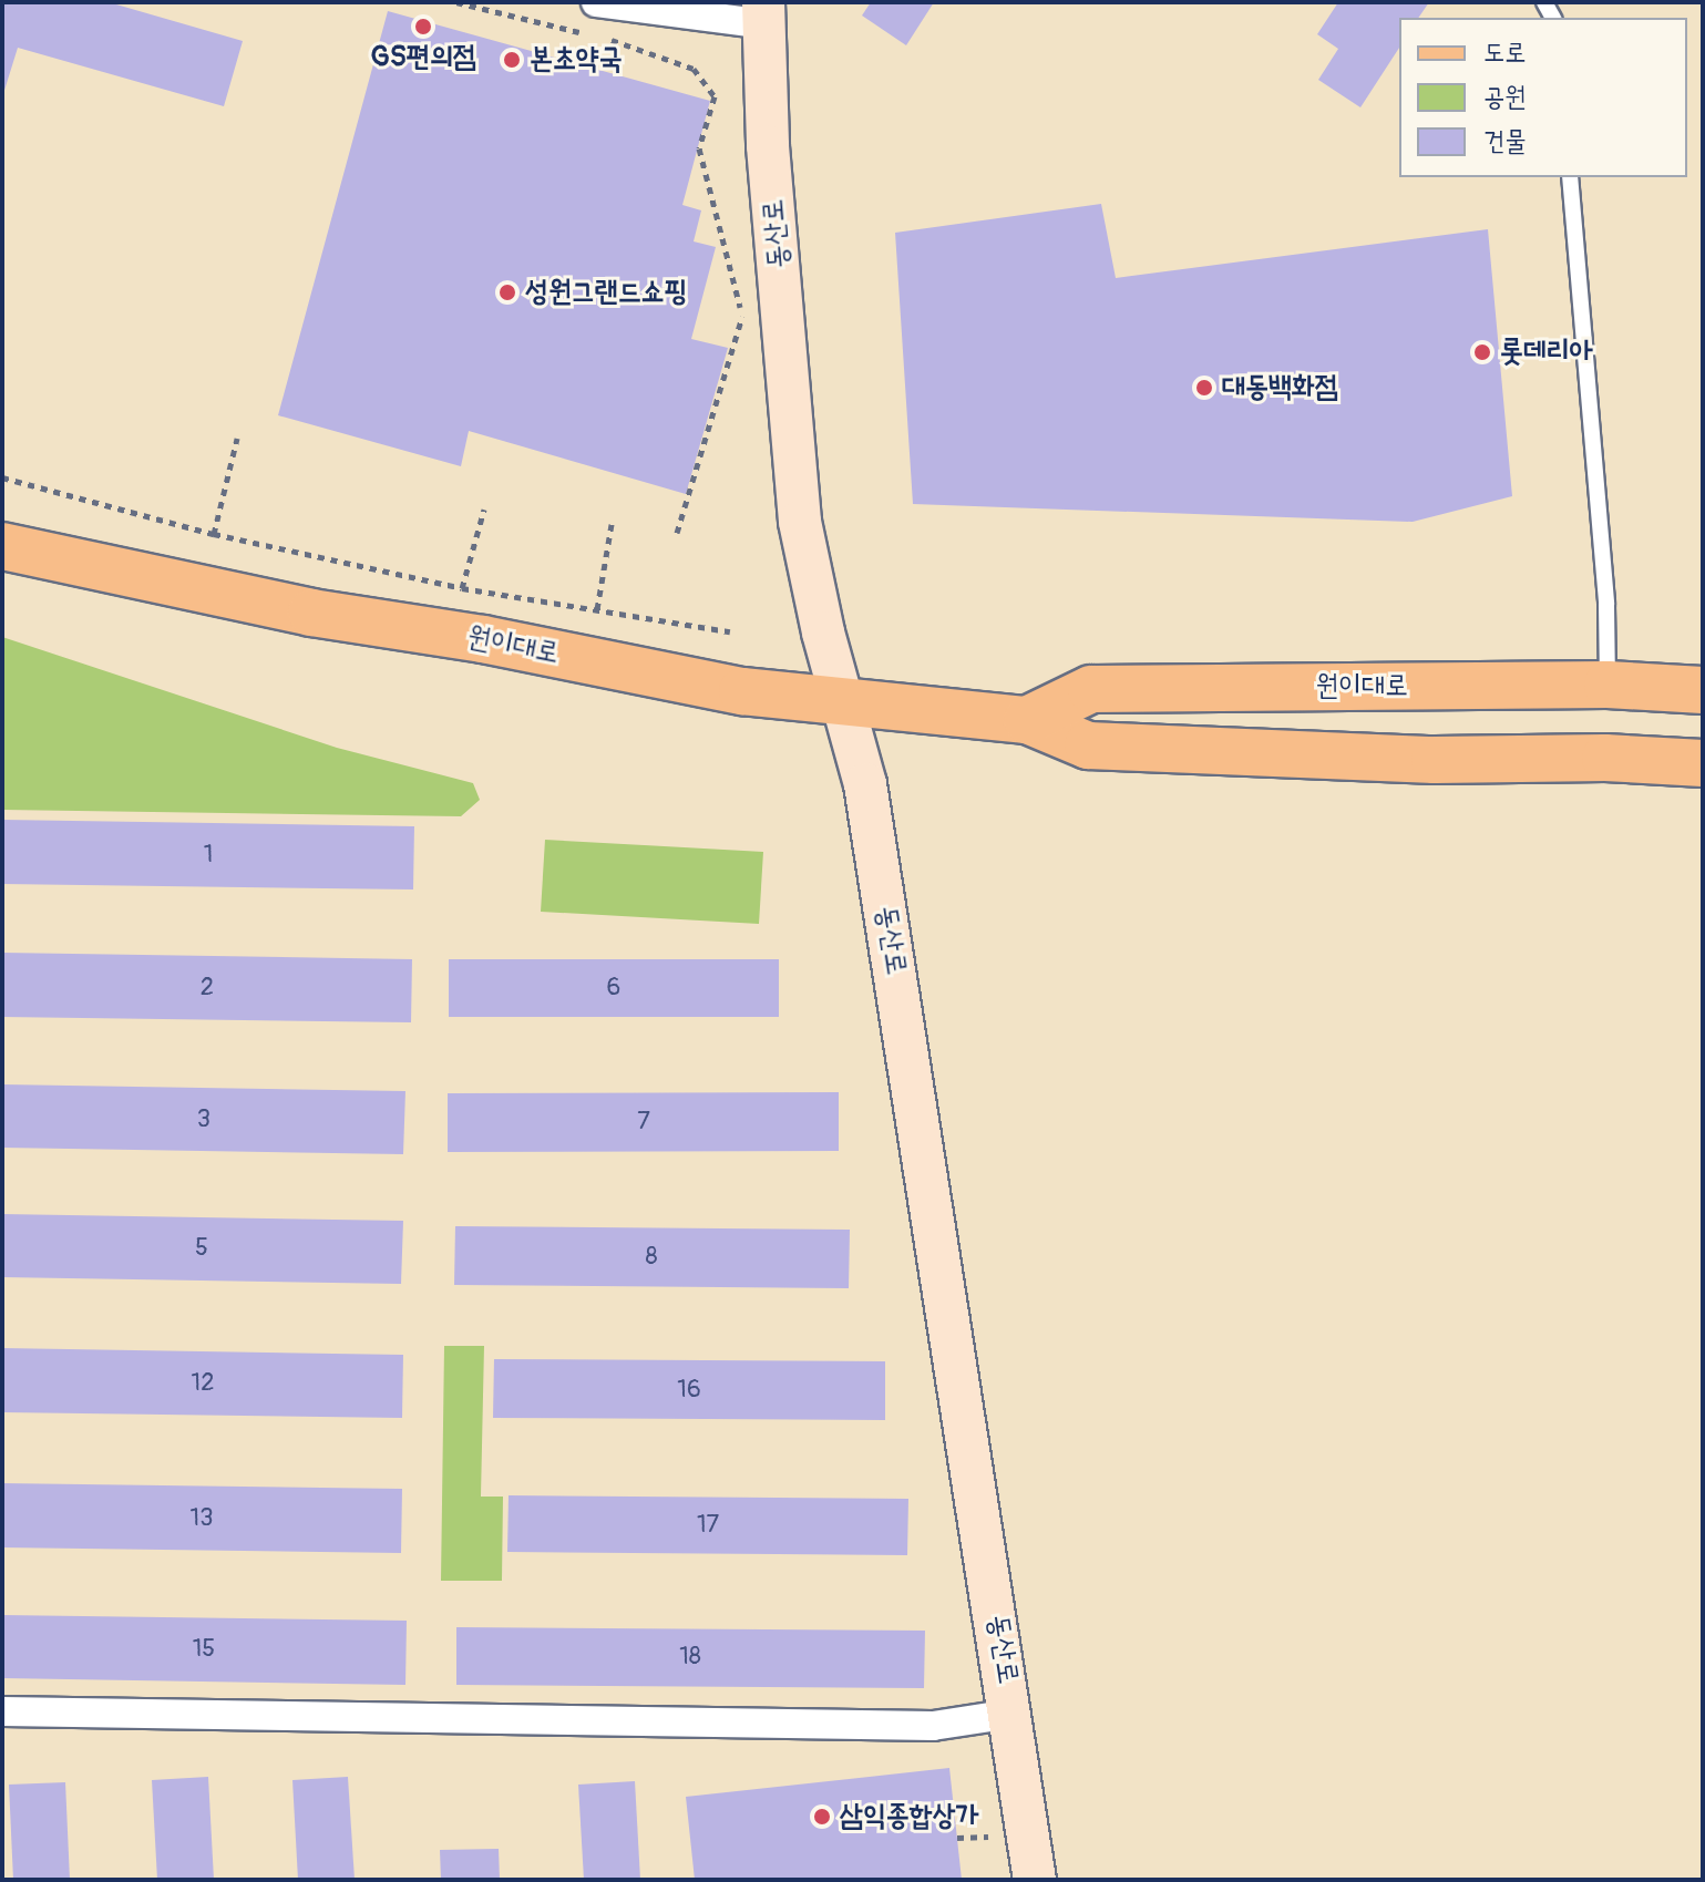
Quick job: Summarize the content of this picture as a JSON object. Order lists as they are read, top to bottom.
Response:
{
  "streets": {
    "main road": ["동산로", "원이대로"]
  },
  "crossings": [
    ["동산로", "원이대로"]
  ],
  "places": [
    "GS편의점",
    "본초약국",
    "성원그랜드쇼핑",
    "롯데리아",
    "대동백화점",
    "삼익종합상가"
  ],
  "house_numbers": [
    "1",
    "2",
    "6",
    "3",
    "7",
    "5",
    "8",
    "12",
    "16",
    "13",
    "17",
    "15",
    "18"
  ],
  "legend": ["도로", "공원", "건물"]
}
